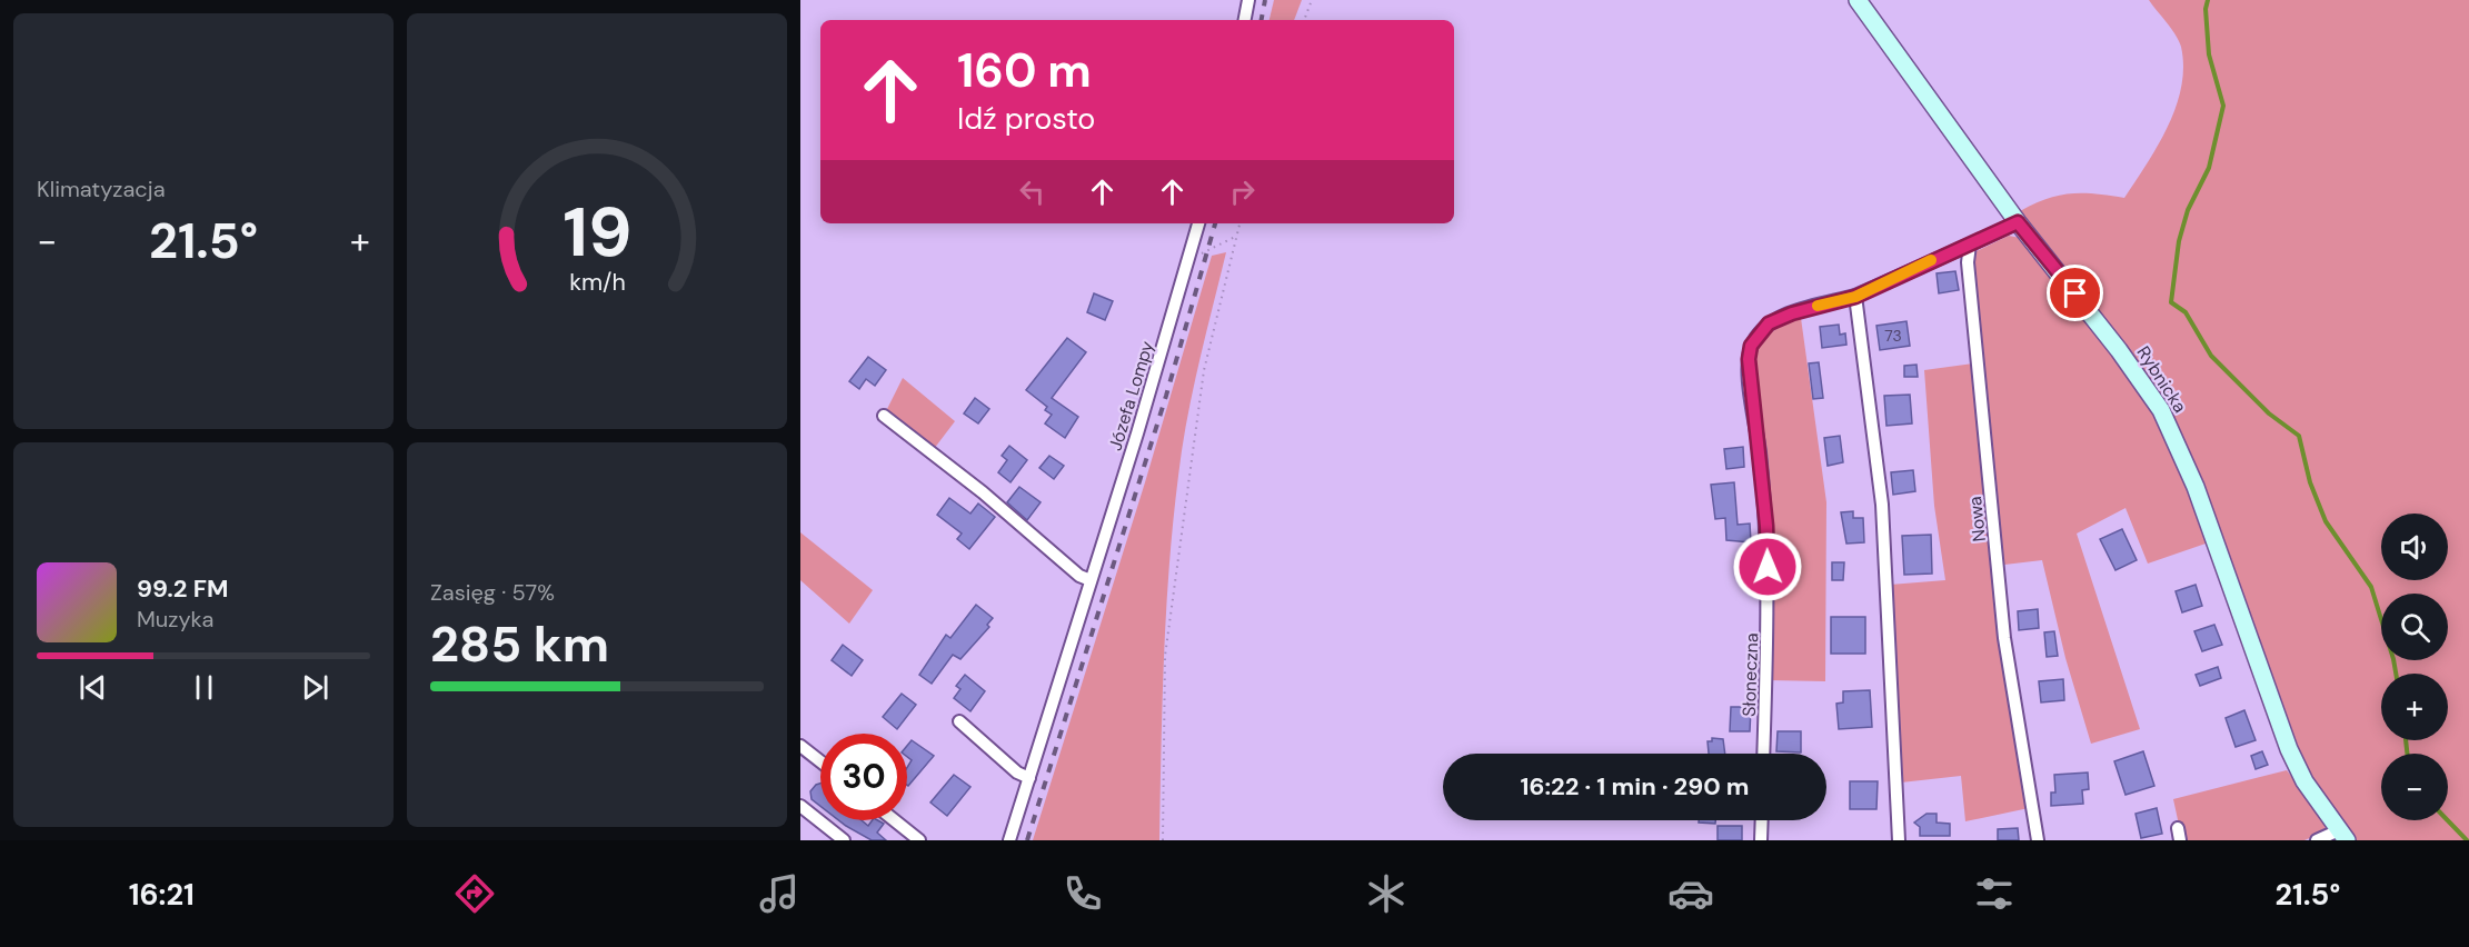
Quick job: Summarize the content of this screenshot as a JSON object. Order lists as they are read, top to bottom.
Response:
{
  "streets": {
    "street": [
      "Rybnicka",
      "Józefa Lompy",
      "Nowa",
      "Słoneczna"
    ]
  },
  "crossings": [
    ["Nowa", "Słoneczna"]
  ],
  "house_numbers": ["73"],
  "page": {
    "tile": [
      "Klimatyzacja",
      ["Zasięg · 57%", "285 km"]
    ],
    "turn": ["160 m", "Idź prosto"],
    "heat": ["−", "21.5°", "+"],
    "map_buttons": ["+", "−"],
    "song": ["99.2 FM", "Muzyka"],
    "limit": "30",
    "trip": "16:22 · 1 min · 290 m",
    "tabs": ["16:21", "21.5°"],
    "gauge": ["19", "km/h"]
  }
}
